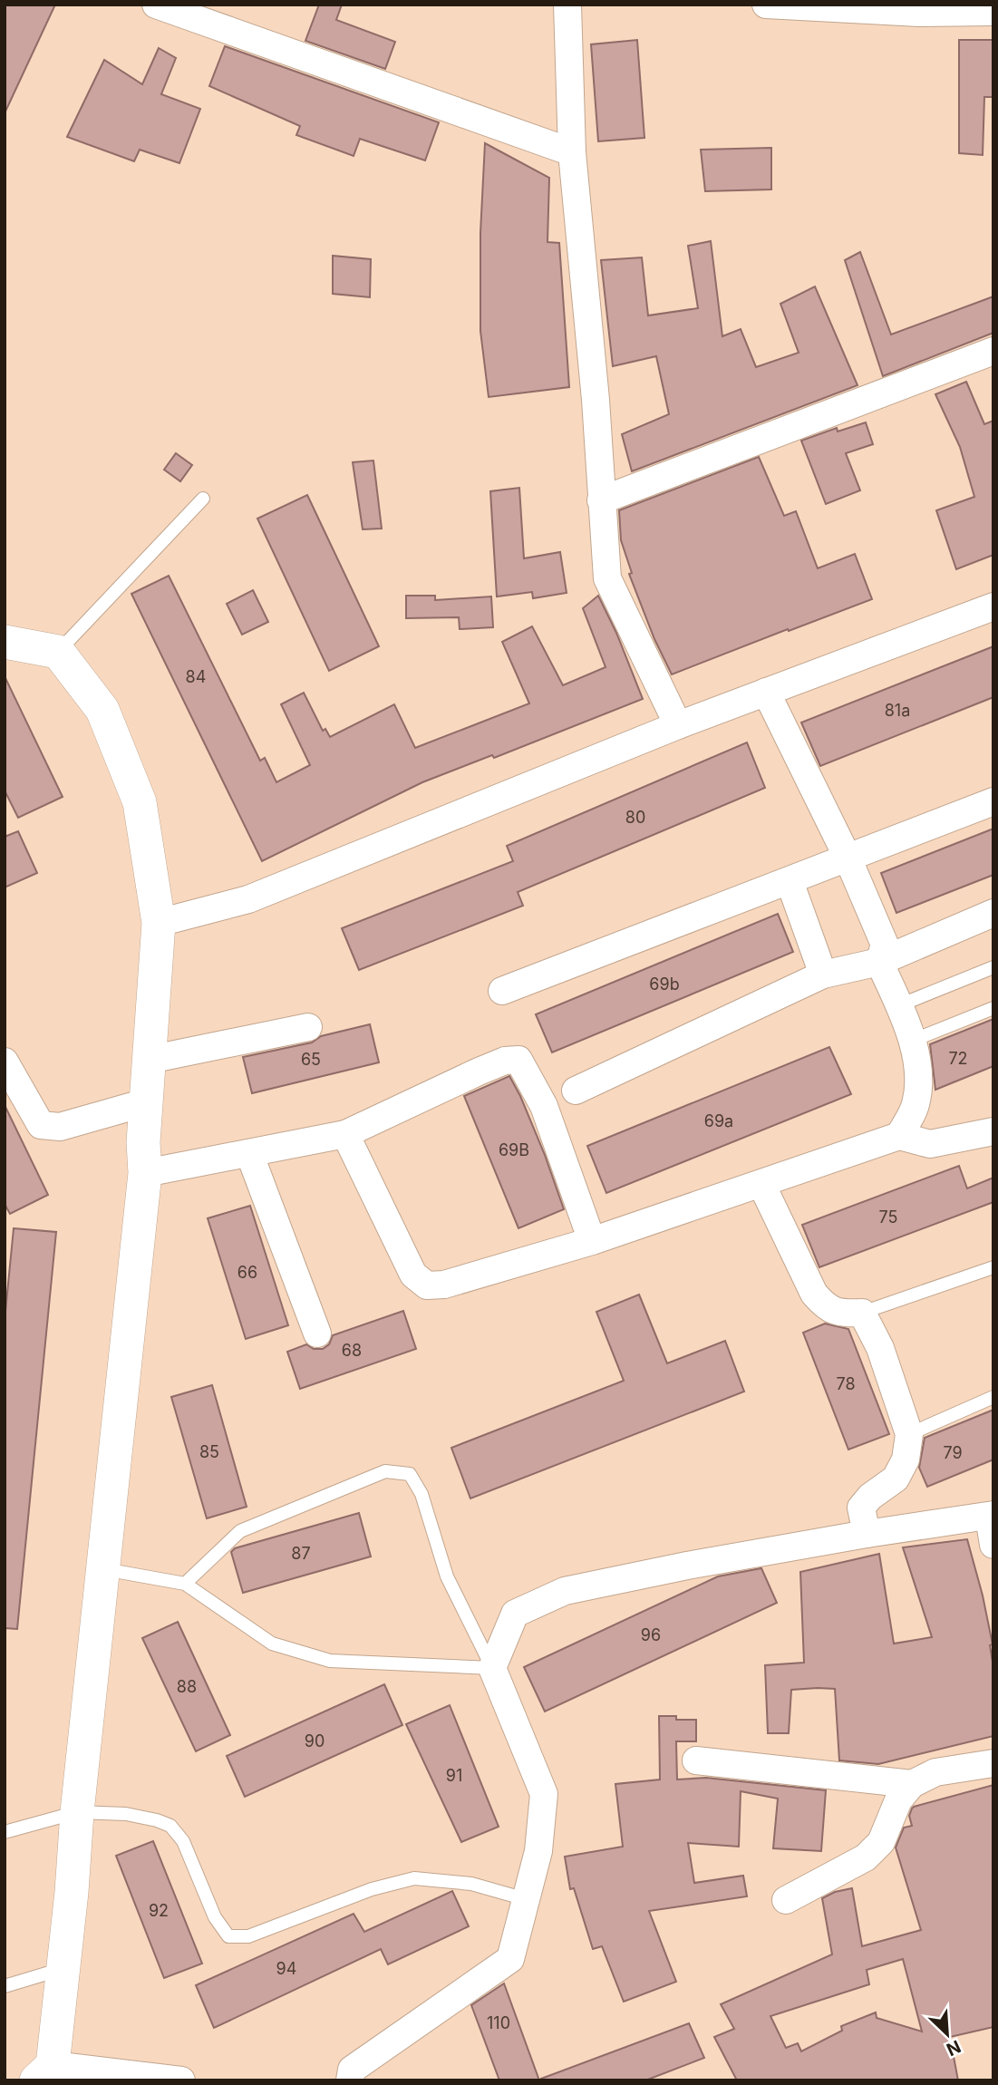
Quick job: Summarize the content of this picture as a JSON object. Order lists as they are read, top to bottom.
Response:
{
  "house_numbers": [
    "84",
    "81a",
    "80",
    "69b",
    "72",
    "65",
    "69a",
    "69В",
    "75",
    "66",
    "68",
    "78",
    "85",
    "79",
    "87",
    "96",
    "88",
    "90",
    "91",
    "92",
    "94",
    "110"
  ],
  "north": "bottom right"
}
